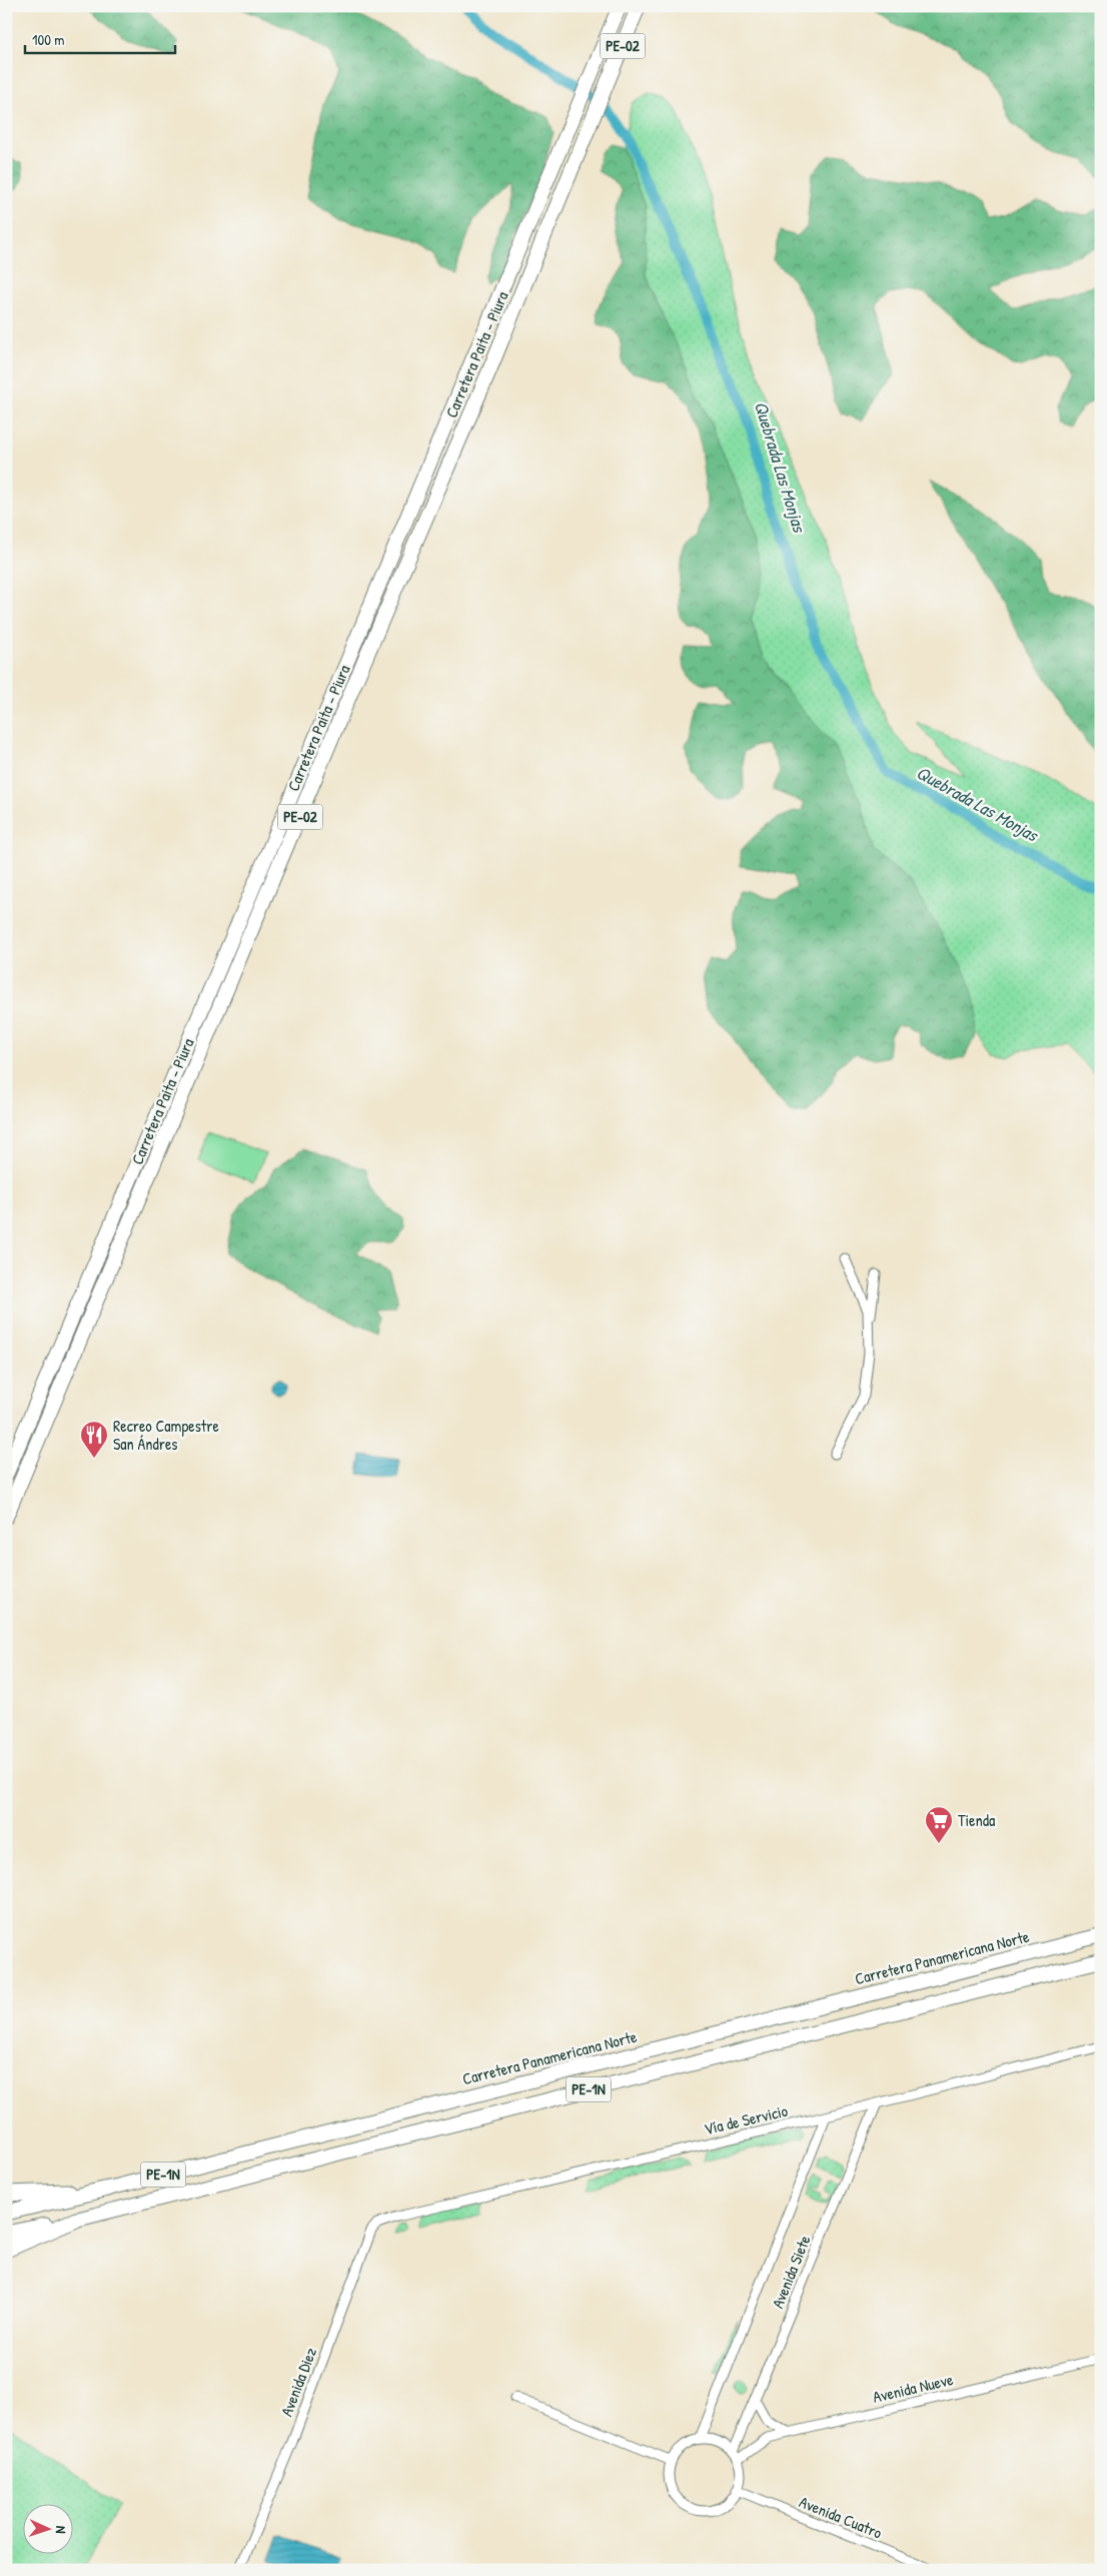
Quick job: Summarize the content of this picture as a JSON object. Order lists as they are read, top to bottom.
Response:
{
  "streets": {
    "highway": [
      "PE-02",
      "Carretera Paita - Piura",
      "Carretera Panamericana Norte",
      "PE-1N"
    ],
    "street": [
      "Vía de Servicio",
      "Avenida Siete",
      "Avenida Diez",
      "Avenida Nueve",
      "Avenida Cuatro"
    ]
  },
  "crossings": [
    ["Vía de Servicio", "Avenida Siete"],
    ["Vía de Servicio", "Avenida Diez"],
    ["Avenida Siete", "Avenida Nueve"],
    ["Avenida Siete", "Avenida Cuatro"],
    ["Avenida Nueve", "Avenida Cuatro"]
  ],
  "water": ["Quebrada Las Monjas"],
  "places": {
    "restaurant": ["Recreo Campestre San Ándres"],
    "supermarket": ["Tienda"]
  },
  "scale_bar": "100 m",
  "north": "right"
}
